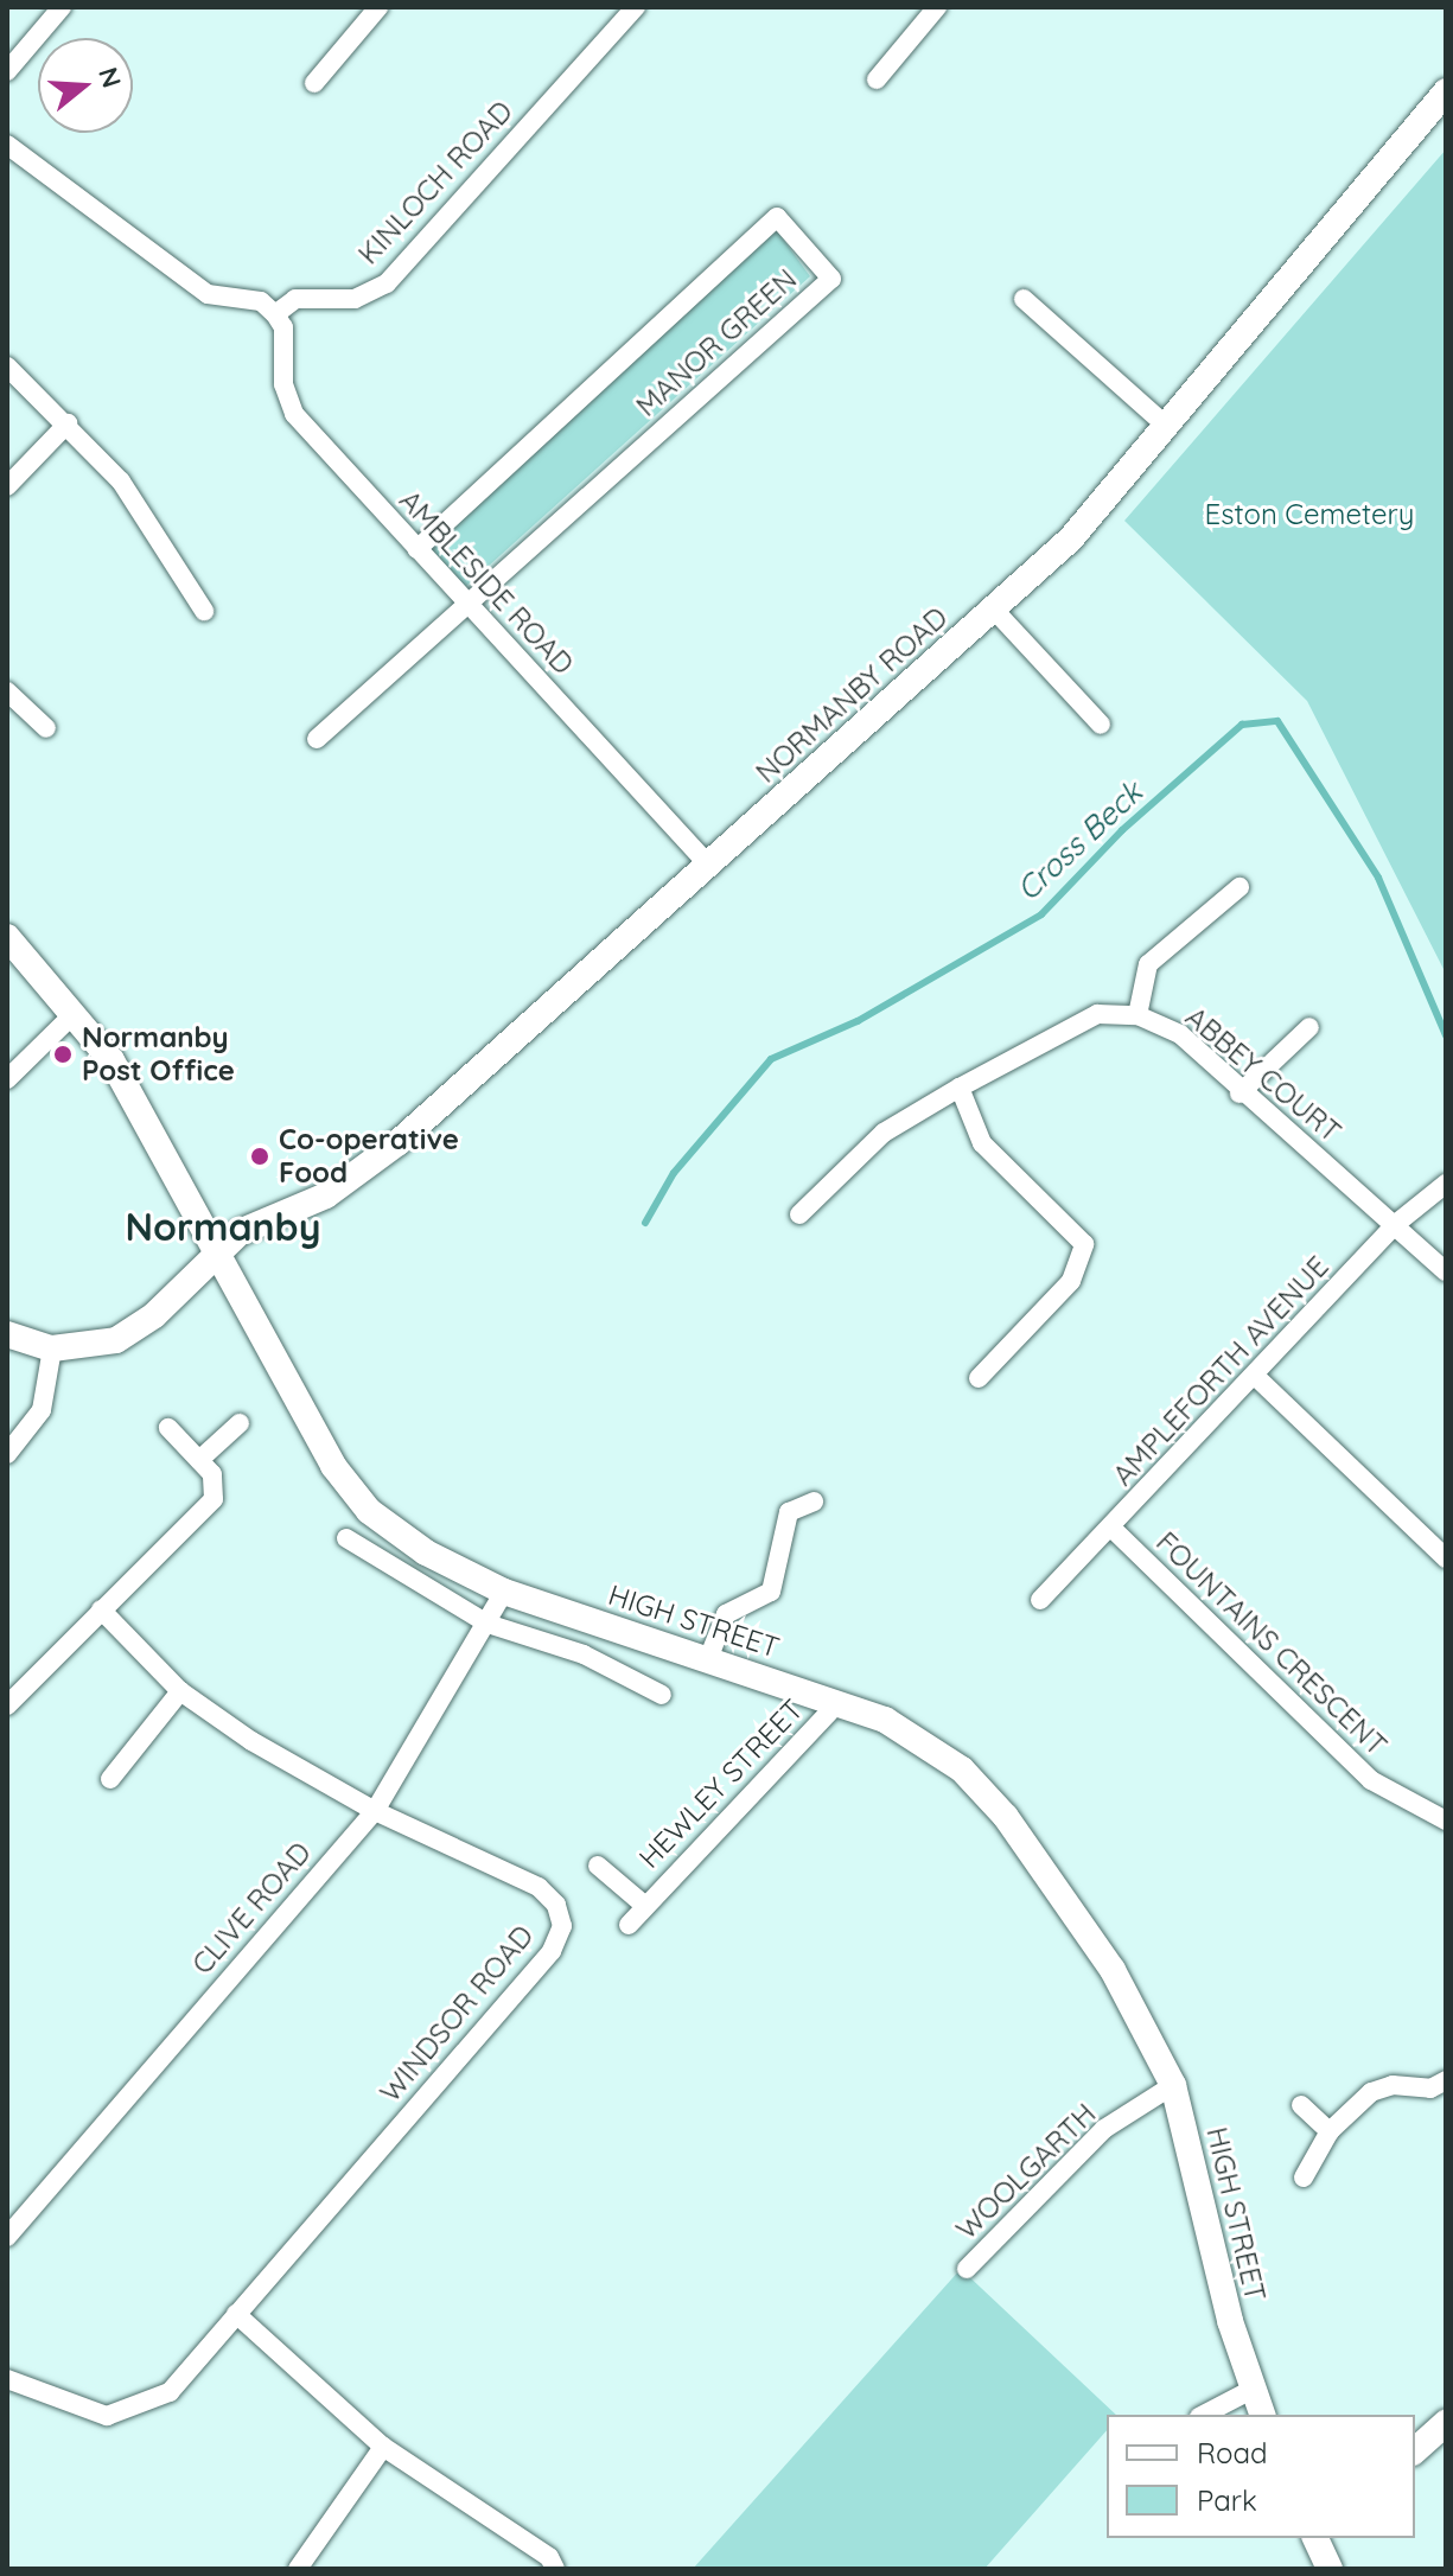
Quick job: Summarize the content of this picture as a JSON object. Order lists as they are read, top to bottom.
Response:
{
  "streets": {
    "main road": ["NORMANBY ROAD", "HIGH STREET"],
    "street": [
      "KINLOCH ROAD",
      "MANOR GREEN",
      "AMBLESIDE ROAD",
      "ABBEY COURT",
      "AMPLEFORTH AVENUE",
      "FOUNTAINS CRESCENT",
      "HEWLEY STREET",
      "CLIVE ROAD",
      "WINDSOR ROAD",
      "WOOLGARTH"
    ]
  },
  "crossings": [
    ["KINLOCH ROAD", "AMBLESIDE ROAD"],
    ["MANOR GREEN", "AMBLESIDE ROAD"],
    ["AMBLESIDE ROAD", "NORMANBY ROAD"],
    ["NORMANBY ROAD", "HIGH STREET"],
    ["ABBEY COURT", "AMPLEFORTH AVENUE"],
    ["AMPLEFORTH AVENUE", "FOUNTAINS CRESCENT"],
    ["HIGH STREET", "HEWLEY STREET"],
    ["HIGH STREET", "CLIVE ROAD"],
    ["HIGH STREET", "WOOLGARTH"],
    ["CLIVE ROAD", "WINDSOR ROAD"]
  ],
  "districts": ["Normanby"],
  "water": ["Cross Beck"],
  "parks": ["Eston Cemetery"],
  "places": ["Normanby Post Office", "Co-operative Food"],
  "legend": ["Road", "Park"],
  "north": "right"
}
